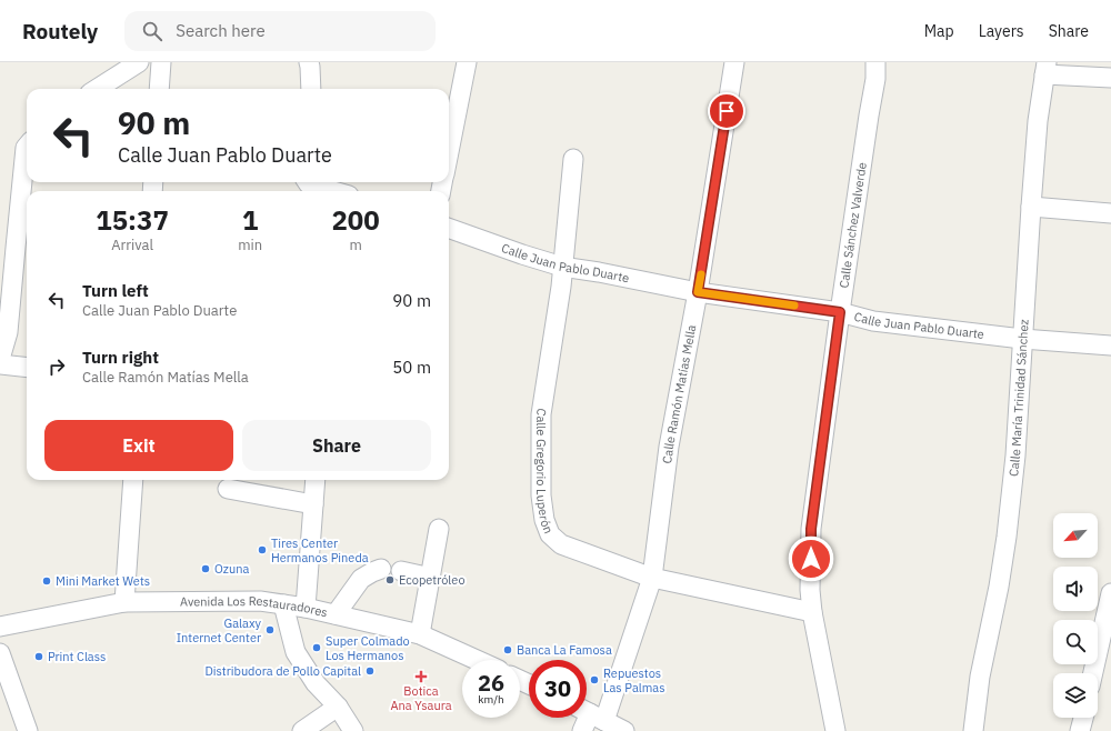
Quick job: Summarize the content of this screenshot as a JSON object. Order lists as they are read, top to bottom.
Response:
{
  "streets": {
    "street": [
      "Calle Sánchez Valverde",
      "Calle Juan Pablo Duarte",
      "Calle Ramón Matías Mella",
      "Calle María Trinidad Sánchez",
      "Calle Gregorio Luperón",
      "Avenida Los Restauradores"
    ]
  },
  "crossings": [
    ["Calle Sánchez Valverde", "Calle Juan Pablo Duarte"],
    ["Calle Sánchez Valverde", "Calle Gregorio Luperón"],
    ["Calle Juan Pablo Duarte", "Calle Ramón Matías Mella"],
    ["Calle Juan Pablo Duarte", "Calle María Trinidad Sánchez"],
    ["Calle Juan Pablo Duarte", "Calle Gregorio Luperón"],
    ["Calle Ramón Matías Mella", "Calle Gregorio Luperón"]
  ],
  "places": {
    "other": [
      "Tires Center Hermanos Pineda",
      "Ozuna",
      "Ecopetróleo",
      "Mini Market Wets",
      "Galaxy Internet Center",
      "Super Colmado Los Hermanos",
      "Banca La Famosa",
      "Print Class",
      "Distribudora de Pollo Capital",
      "Repuestos Las Palmas"
    ],
    "health": ["Botica Ana Ysaura"]
  },
  "north": "bottom left",
  "page": {
    "header": "Routely",
    "search": "Search here",
    "nav": ["Map", "Layers", "Share"],
    "turn": ["90 m", "Calle Juan Pablo Duarte"],
    "eta": [
      "15:37",
      "Arrival",
      "1",
      "min",
      "200",
      "m"
    ],
    "list": [
      {
        "name": "Turn left",
        "note": "Calle Juan Pablo Duarte",
        "value": "90 m"
      },
      {
        "name": "Turn right",
        "note": "Calle Ramón Matías Mella",
        "value": "50 m"
      }
    ],
    "buttons": ["Exit", "Share"],
    "speed": "26 km/h",
    "limit": "30"
  }
}
